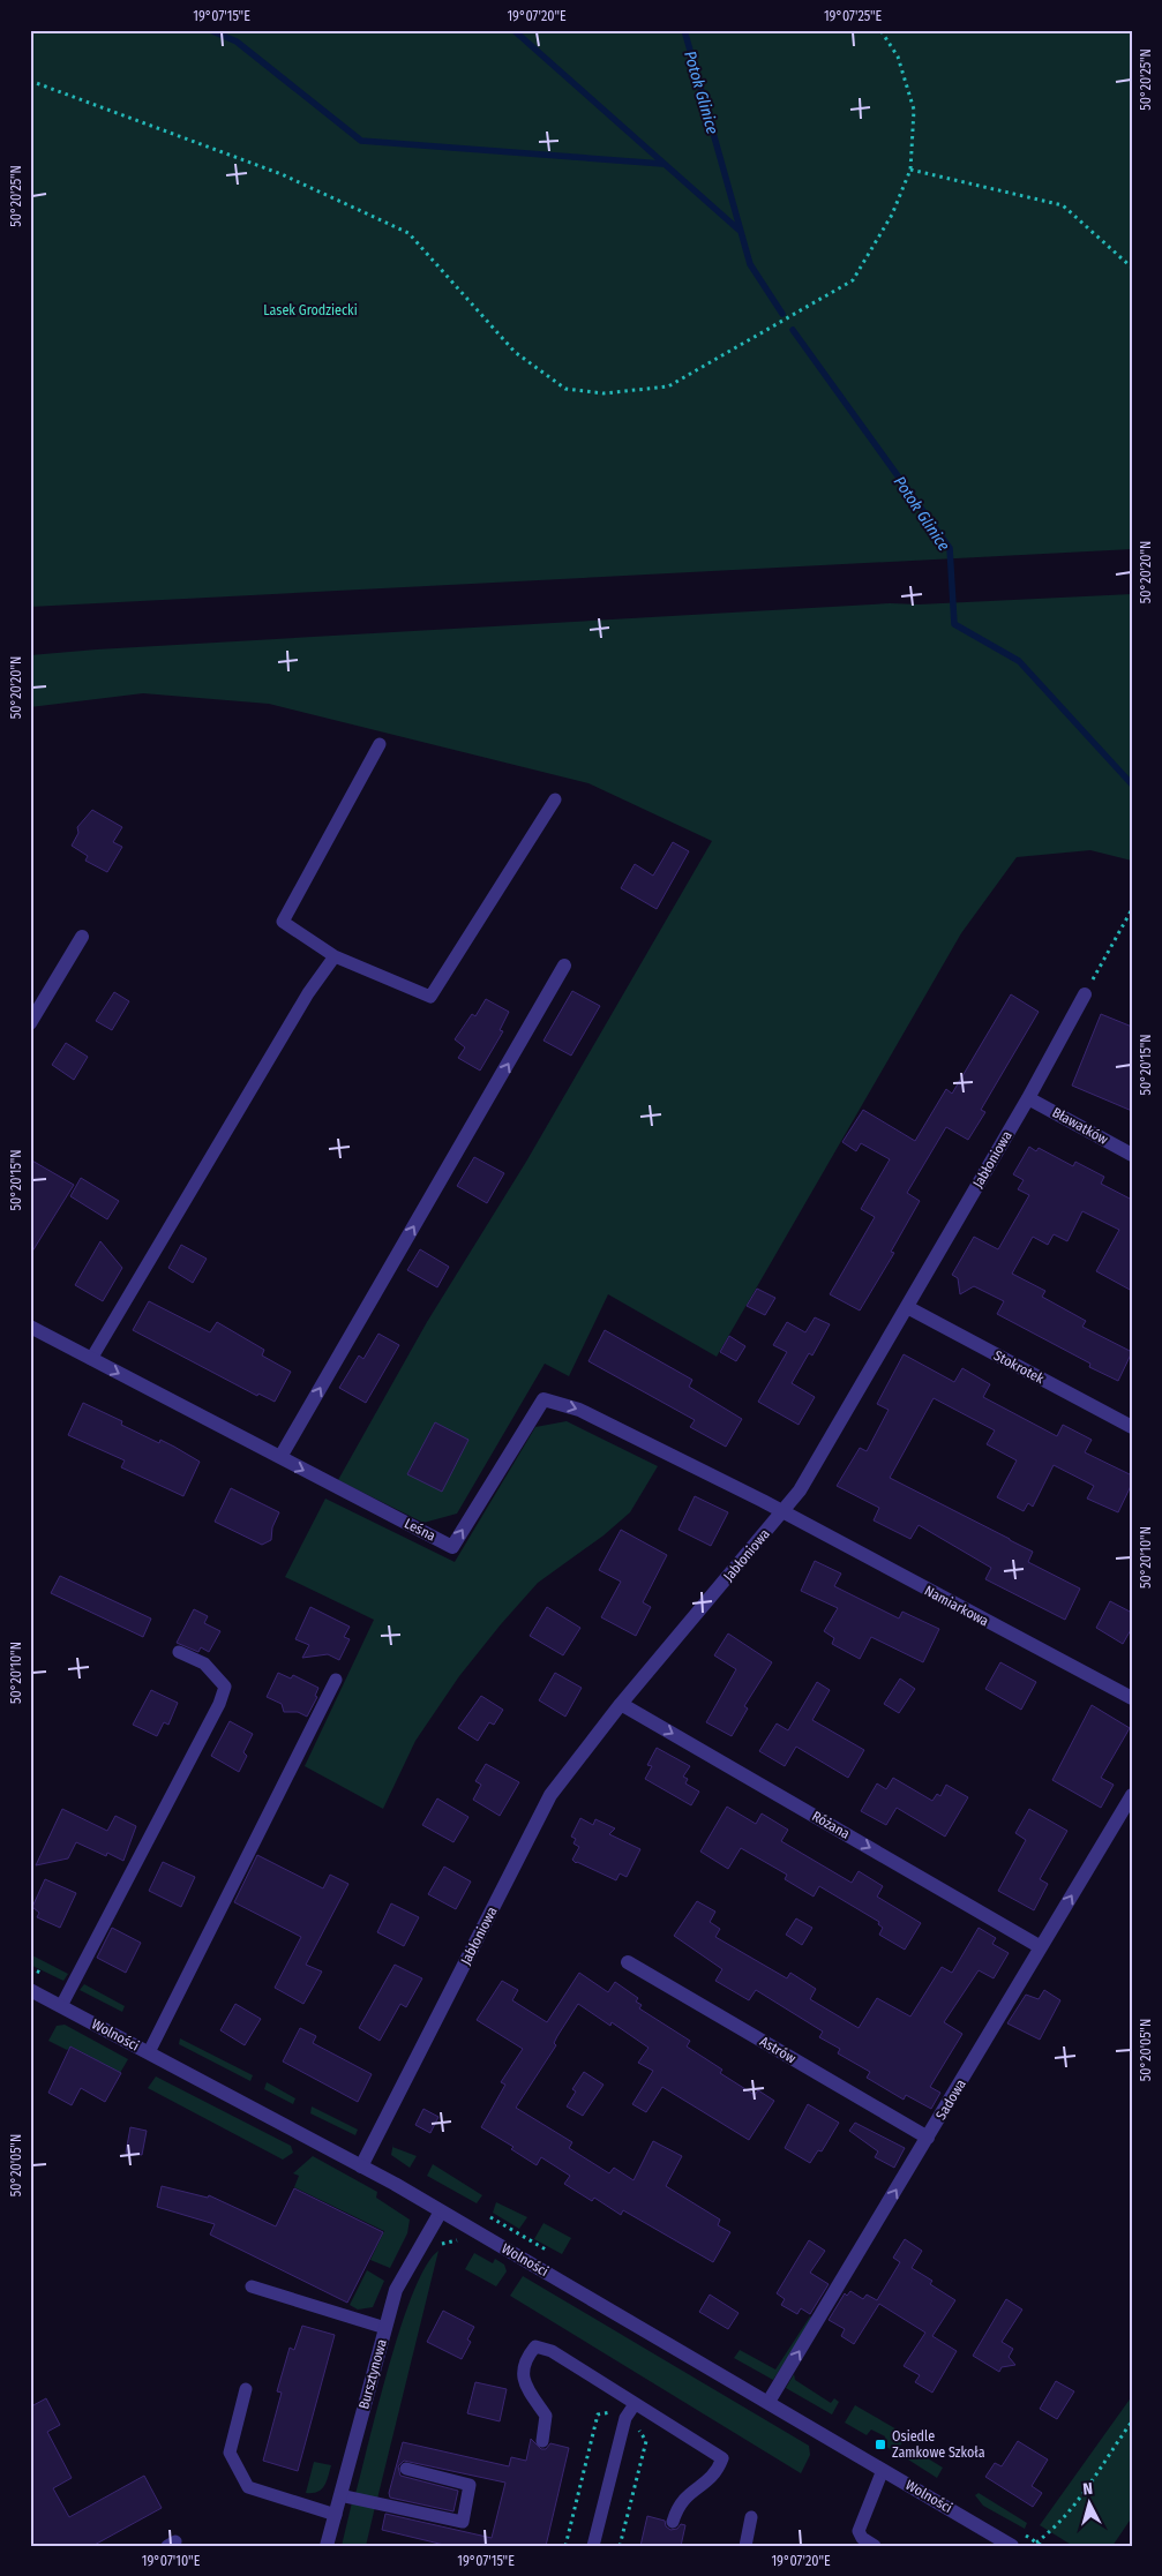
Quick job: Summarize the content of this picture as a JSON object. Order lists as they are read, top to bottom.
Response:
{
  "streets": {
    "street": [
      "Bławatków",
      "Jabłoniowa",
      "Stokrotek",
      "Leśna",
      "Namiarkowa",
      "Różana",
      "Wolności",
      "Astrów",
      "Sadowa",
      "Bursztynowa"
    ]
  },
  "crossings": [
    ["Bławatków", "Jabłoniowa"],
    ["Jabłoniowa", "Stokrotek"],
    ["Jabłoniowa", "Leśna"],
    ["Jabłoniowa", "Namiarkowa"],
    ["Jabłoniowa", "Różana"],
    ["Jabłoniowa", "Wolności"],
    ["Leśna", "Namiarkowa"],
    ["Różana", "Sadowa"],
    ["Wolności", "Sadowa"],
    ["Wolności", "Bursztynowa"],
    ["Astrów", "Sadowa"]
  ],
  "one_way": ["Leśna", "Różana", "Sadowa"],
  "water": ["Potok Glinice"],
  "parks": ["Lasek Grodziecki"],
  "places": {
    "transit": ["Osiedle Zamkowe Szkoła"]
  },
  "north": "top",
  "coordinates": [
    "19°07'15\"E",
    "19°07'20\"E",
    "19°07'25\"E",
    "50°20'25\"N",
    "50°20'20\"N",
    "50°20'15\"N",
    "50°20'10\"N",
    "50°20'05\"N",
    "19°07'10\"E"
  ]
}
